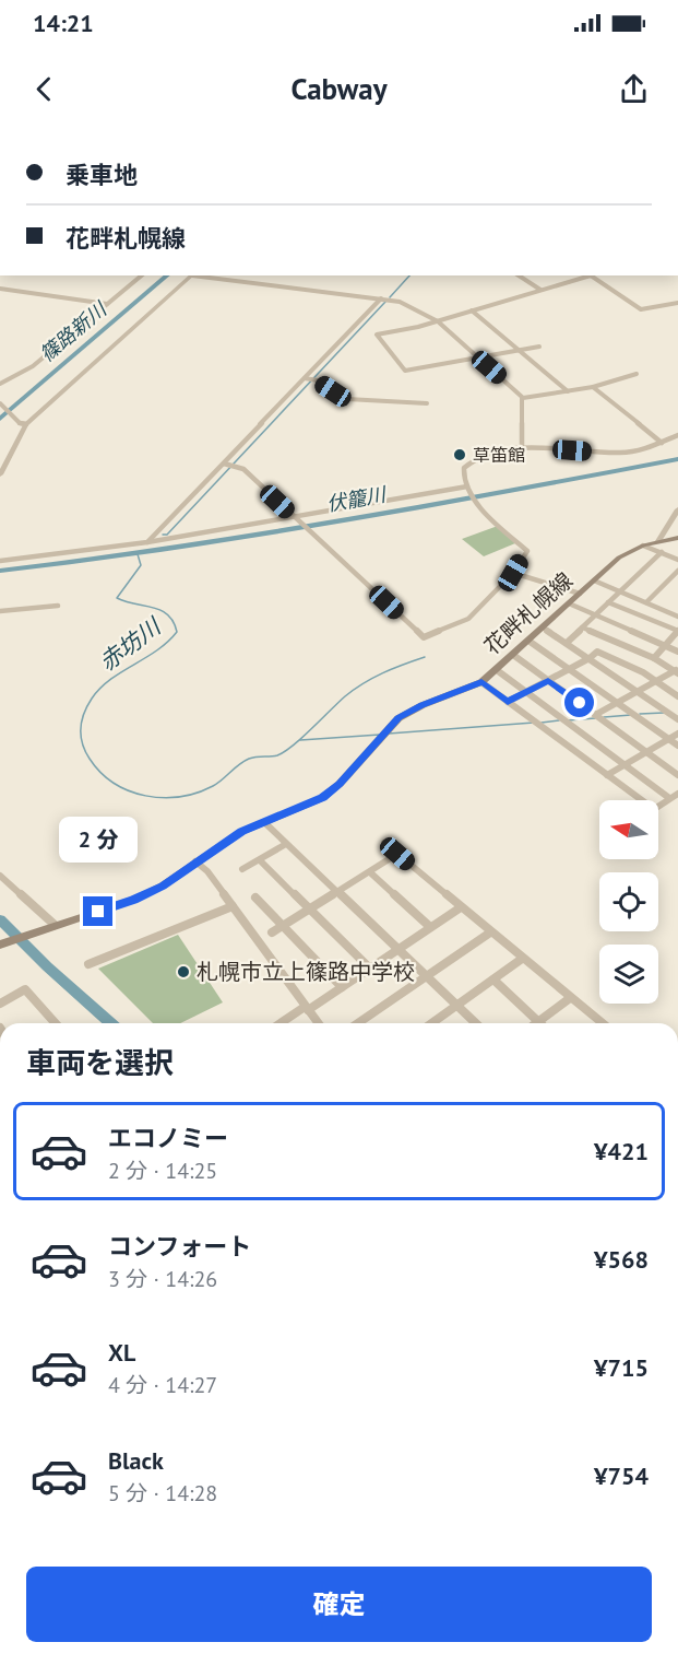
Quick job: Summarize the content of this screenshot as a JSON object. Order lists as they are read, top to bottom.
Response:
{
  "streets": {
    "main road": ["花畔札幌線"]
  },
  "water": ["篠路新川", "伏籠川", "赤坊川"],
  "places": ["草笛館", "札幌市立上篠路中学校"],
  "north": "left",
  "page": {
    "status": "14:21",
    "header": "Cabway",
    "banner": ["乗車地", "花畔札幌線"],
    "bubble": "2 分",
    "heading": "車両を選択",
    "list": [
      {
        "name": "エコノミー",
        "note": "2 分 · 14:25",
        "value": "¥421"
      },
      {
        "name": "コンフォート",
        "note": "3 分 · 14:26",
        "value": "¥568"
      },
      {
        "name": "XL",
        "note": "4 分 · 14:27",
        "value": "¥715"
      },
      {
        "name": "Black",
        "note": "5 分 · 14:28",
        "value": "¥754"
      }
    ],
    "buttons": "確定"
  }
}
